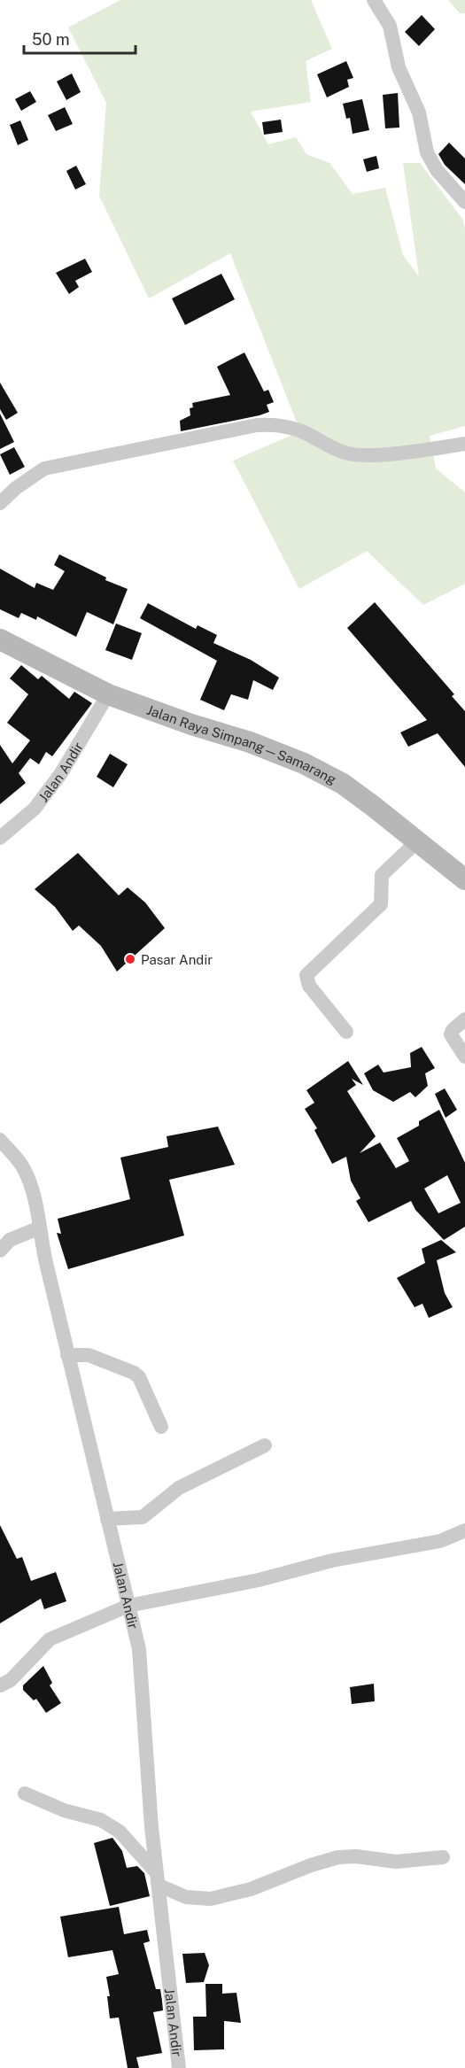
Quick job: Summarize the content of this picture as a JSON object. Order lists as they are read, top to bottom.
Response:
{
  "streets": {
    "main road": ["Jalan Raya Simpang—Samarang"],
    "street": ["Jalan Andir"]
  },
  "crossings": [
    ["Jalan Raya Simpang—Samarang", "Jalan Andir"]
  ],
  "places": ["Pasar Andir"],
  "scale_bar": "50 m"
}
